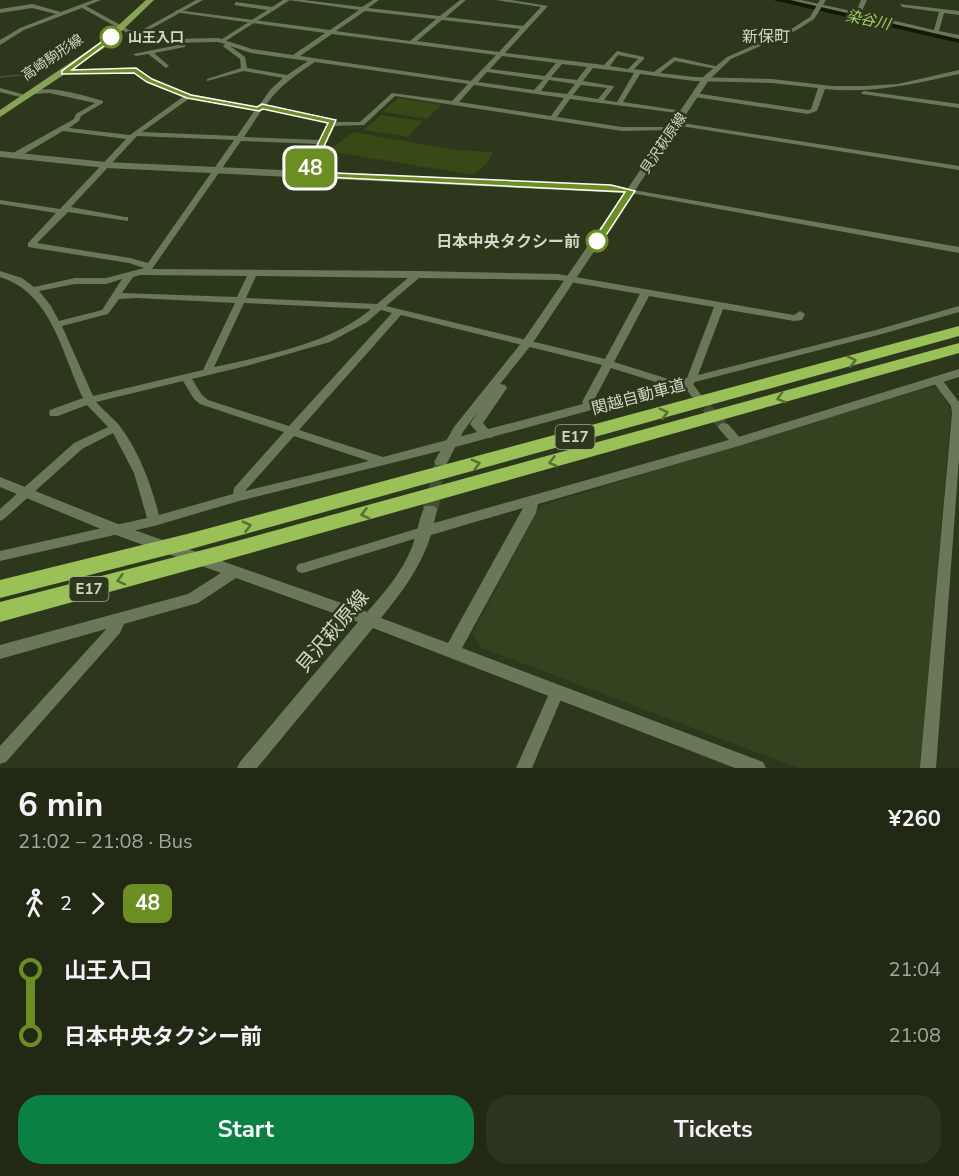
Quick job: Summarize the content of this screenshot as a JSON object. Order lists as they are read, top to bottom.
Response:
{
  "streets": {
    "highway": ["関越自動車道", "E17"],
    "main road": ["高崎駒形線"],
    "street": ["貝沢萩原線"]
  },
  "districts": ["新保町"],
  "water": ["染谷川"],
  "places": ["山王入口", "日本中央タクシー前"],
  "lines": ["bus line 48"],
  "page": {
    "on_map": "48",
    "heading": ["6 min", "21:02 – 21:08 · Bus", "¥260"],
    "legs": ["2", "48"],
    "list": [
      {
        "name": "山王入口",
        "value": "21:04"
      },
      {
        "name": "日本中央タクシー前",
        "value": "21:08"
      }
    ],
    "buttons": ["Start", "Tickets"]
  }
}
